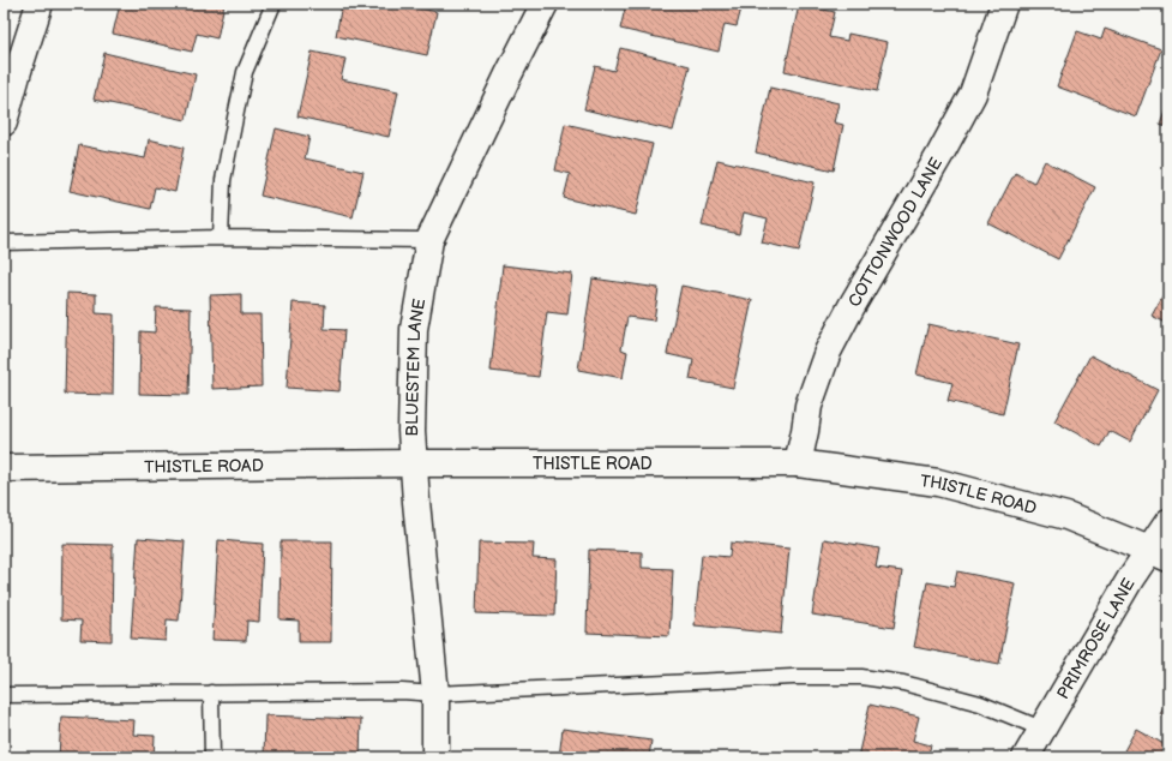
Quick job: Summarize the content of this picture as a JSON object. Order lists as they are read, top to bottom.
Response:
{
  "streets": {
    "street": [
      "COTTONWOOD LANE",
      "BLUESTEM LANE",
      "THISTLE ROAD",
      "PRIMROSE LANE"
    ]
  },
  "crossings": [
    ["COTTONWOOD LANE", "THISTLE ROAD"],
    ["BLUESTEM LANE", "THISTLE ROAD"],
    ["THISTLE ROAD", "PRIMROSE LANE"]
  ]
}
